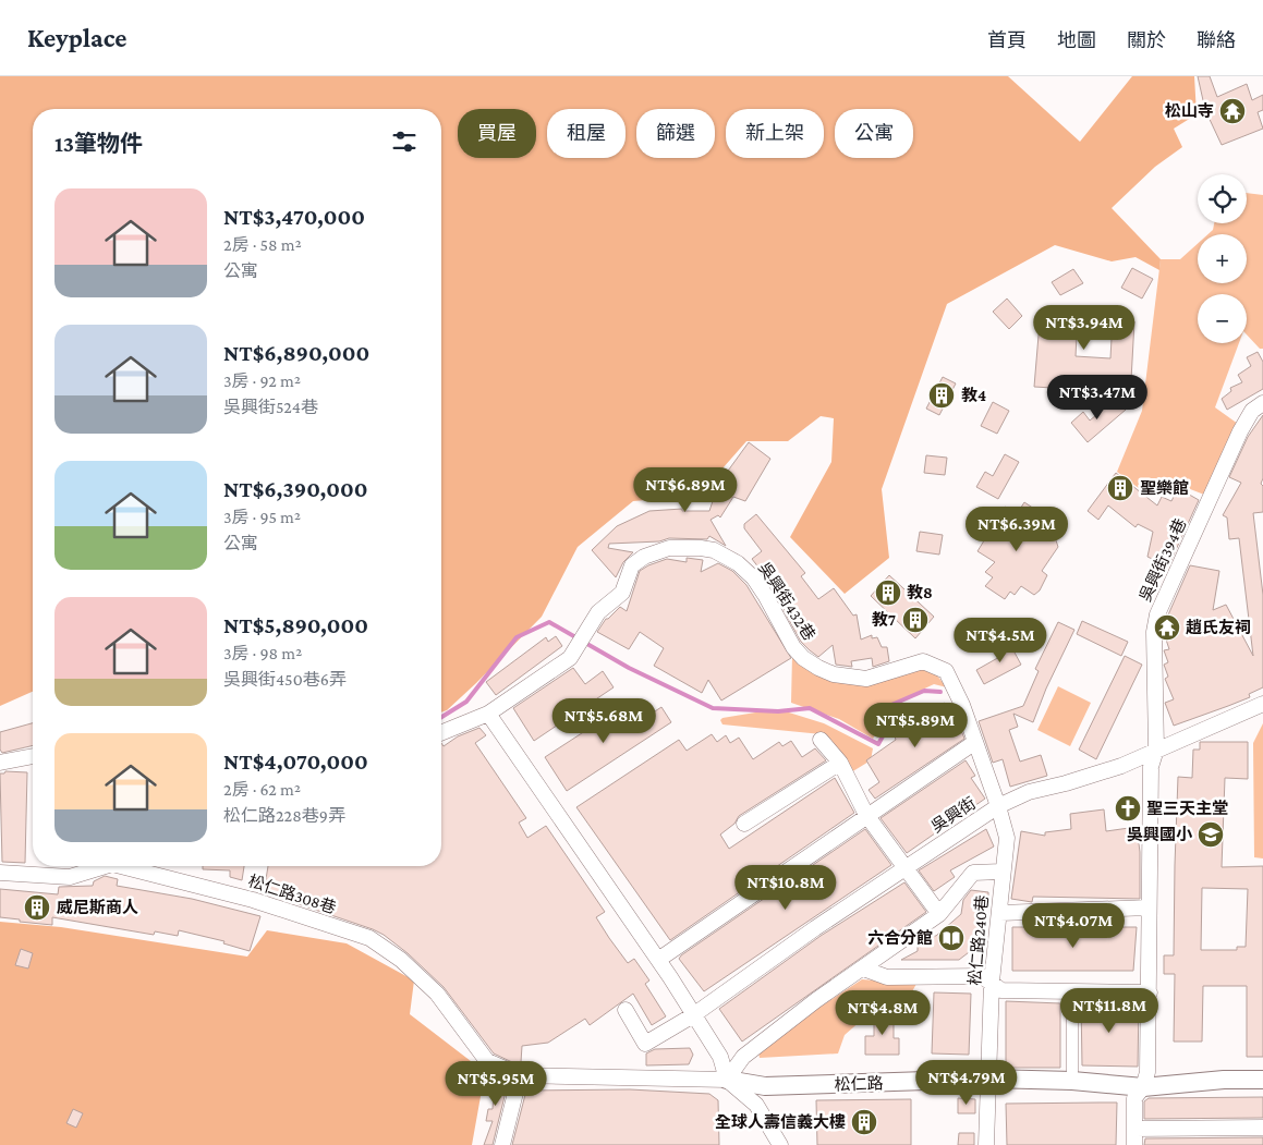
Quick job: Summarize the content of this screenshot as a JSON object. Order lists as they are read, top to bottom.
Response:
{
  "streets": {
    "street": [
      "吳興街394巷",
      "吳興街432巷",
      "吳興街",
      "松仁路308巷",
      "松仁路240巷",
      "松仁路"
    ]
  },
  "crossings": [
    ["吳興街394巷", "吳興街"],
    ["吳興街394巷", "松仁路"],
    ["吳興街432巷", "吳興街"],
    ["吳興街432巷", "松仁路240巷"],
    ["吳興街", "松仁路240巷"],
    ["松仁路308巷", "松仁路"],
    ["松仁路240巷", "松仁路"]
  ],
  "places": {
    "temple": ["松山寺", "趙氏友祠"],
    "building": [
      "教4",
      "聖樂館",
      "教8",
      "教7",
      "威尼斯商人",
      "全球人壽信義大樓"
    ],
    "church": ["聖三天主堂"],
    "school or university": ["吳興國小"],
    "library": ["六合分館"]
  },
  "page": {
    "header": "Keyplace",
    "nav": [
      "首頁",
      "地圖",
      "關於",
      "聯絡"
    ],
    "chip": [
      "買屋",
      "租屋",
      "篩選",
      "新上架",
      "公寓"
    ],
    "heading": "13筆物件",
    "map_buttons": ["+", "−"],
    "list": [
      {
        "name": "NT$3,470,000",
        "note": "2房 · 58 m² · 公寓"
      },
      {
        "name": "NT$6,890,000",
        "note": "3房 · 92 m² · 吳興街524巷"
      },
      {
        "name": "NT$6,390,000",
        "note": "3房 · 95 m² · 公寓"
      },
      {
        "name": "NT$5,890,000",
        "note": "3房 · 98 m² · 吳興街450巷6弄"
      },
      {
        "name": "NT$4,070,000",
        "note": "2房 · 62 m² · 松仁路228巷9弄"
      }
    ],
    "price": [
      "NT$3.94M",
      "NT$3.47M",
      "NT$6.89M",
      "NT$6.39M",
      "NT$4.5M",
      "NT$5.68M",
      "NT$5.89M",
      "NT$10.8M",
      "NT$4.07M",
      "NT$11.8M",
      "NT$4.8M",
      "NT$4.79M",
      "NT$5.95M"
    ]
  }
}
